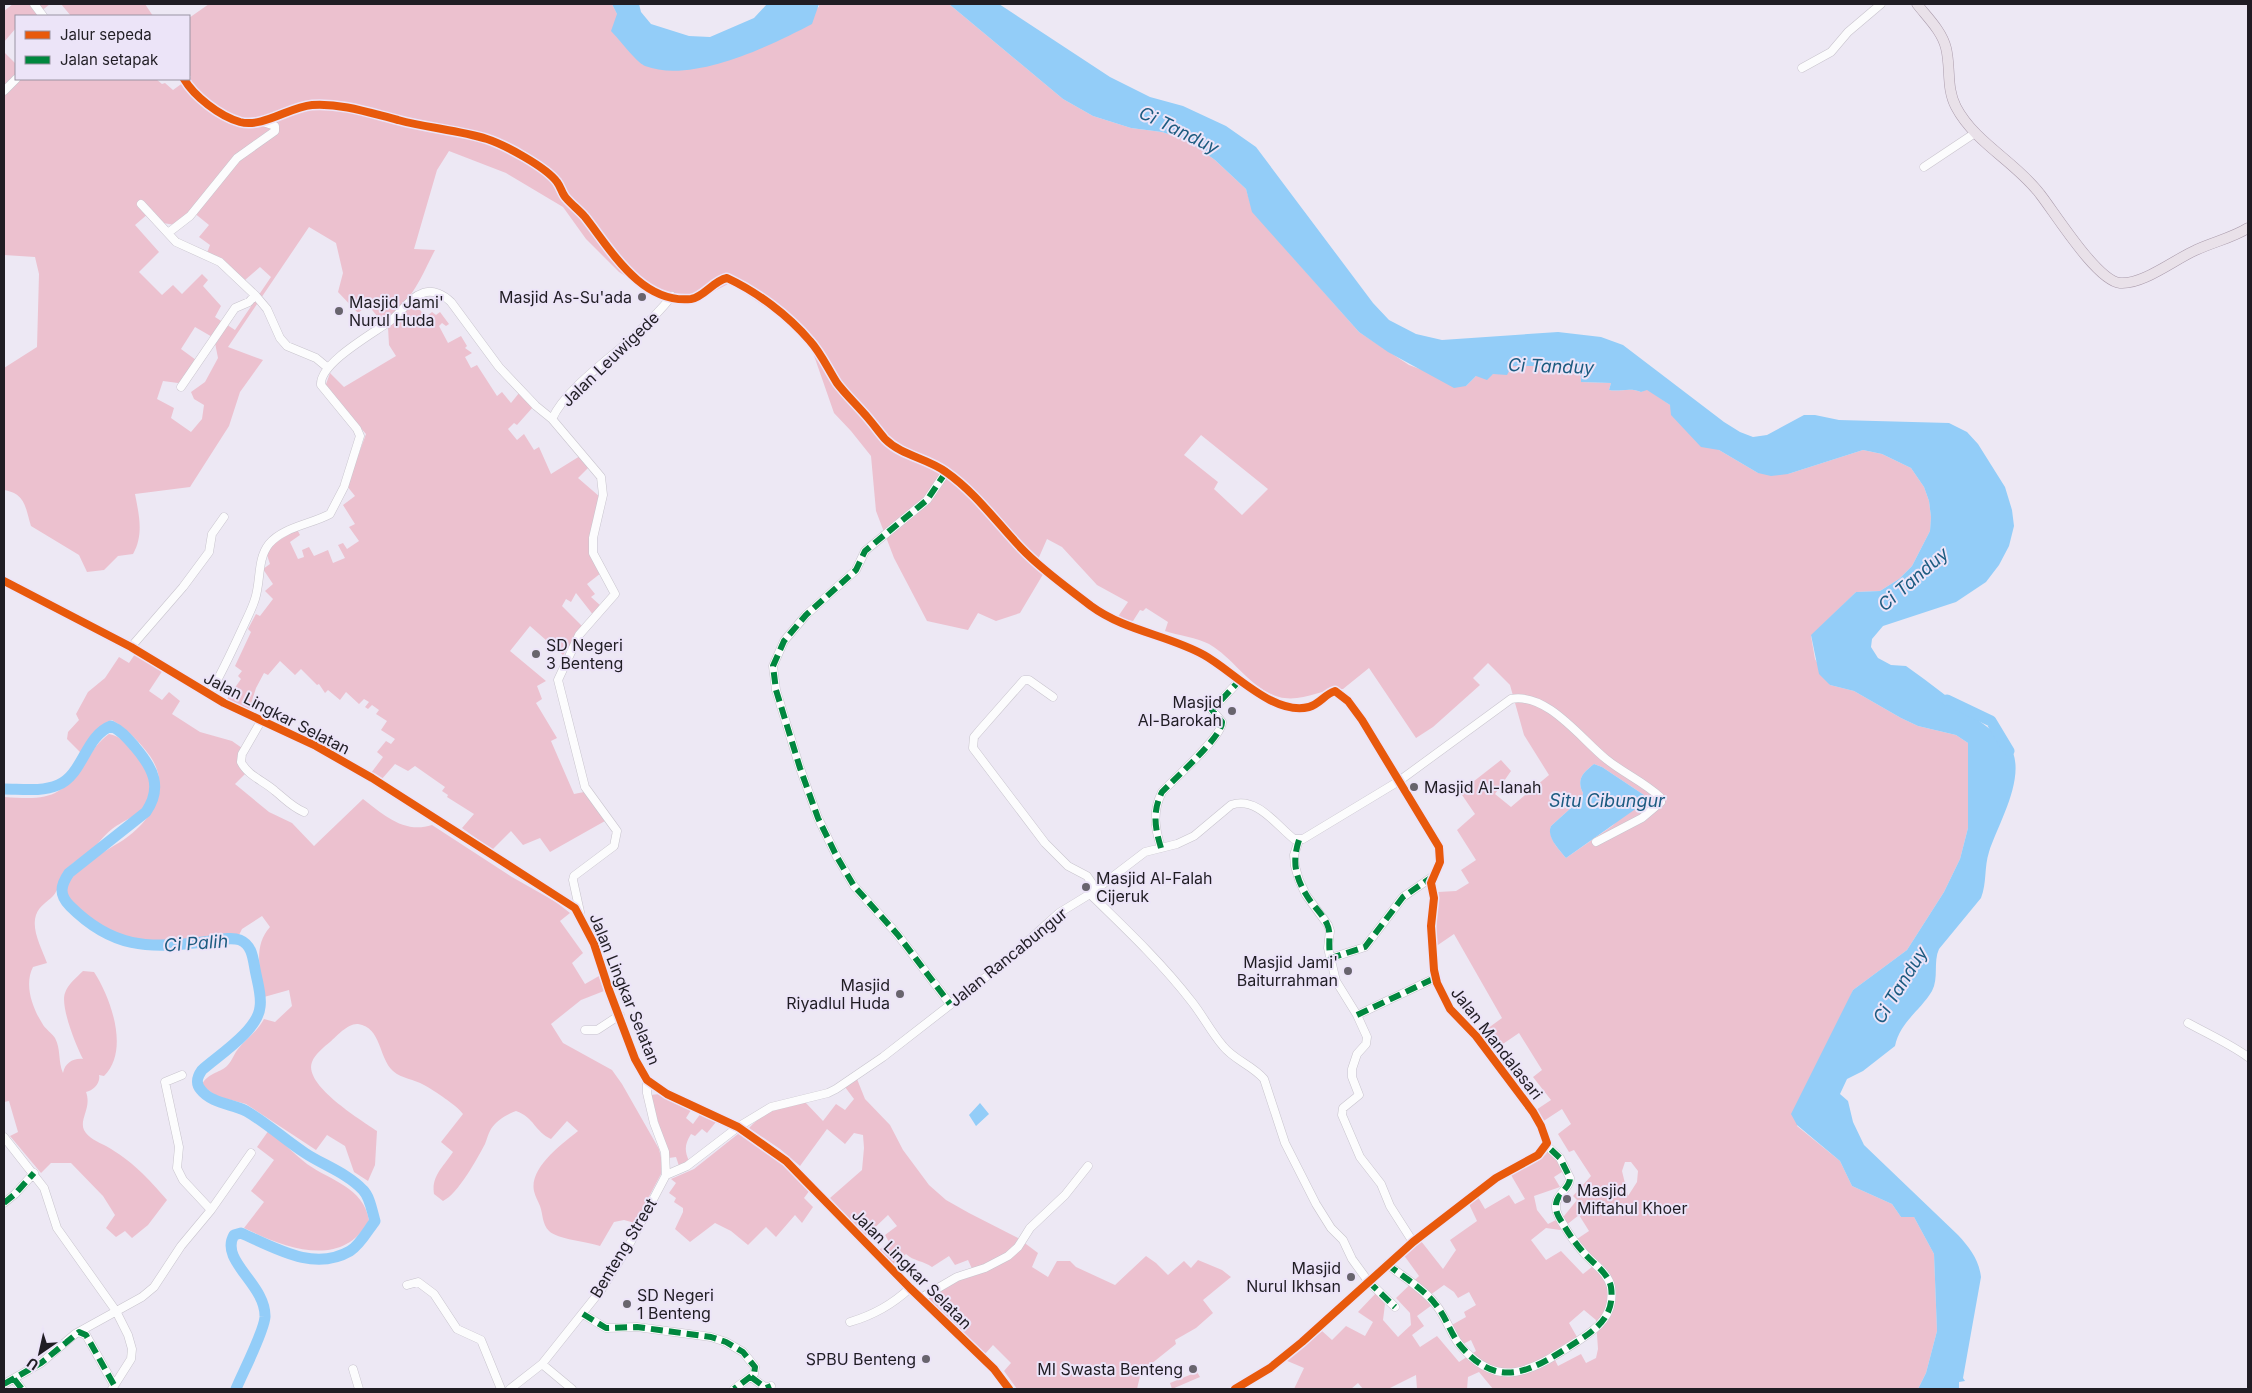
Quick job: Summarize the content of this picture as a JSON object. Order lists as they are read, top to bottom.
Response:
{
  "streets": {
    "street": [
      "Jalan Leuwigede",
      "Jalan Lingkar Selatan",
      "Jalan Rancabungur",
      "Jalan Mandalasari",
      "Benteng Street"
    ]
  },
  "crossings": [
    ["Jalan Leuwigede", "Jalan Lingkar Selatan"],
    ["Jalan Lingkar Selatan", "Jalan Rancabungur"],
    ["Jalan Rancabungur", "Benteng Street"]
  ],
  "water": ["Ci Tanduy", "Situ Cibungur", "Ci Palih"],
  "places": [
    "Masjid As-Su'ada",
    "Masjid Jami' Nurul Huda",
    "SD Negeri 3 Benteng",
    "Masjid Al-Barokah",
    "Masjid Al-Ianah",
    "Masjid Al-Falah Cijeruk",
    "Masjid Jami' Baiturrahman",
    "Masjid Riyadlul Huda",
    "Masjid Miftahul Khoer",
    "Masjid Nurul Ikhsan",
    "SD Negeri 1 Benteng",
    "SPBU Benteng",
    "MI Swasta Benteng"
  ],
  "legend": ["Jalur sepeda", "Jalan setapak"],
  "north": "bottom left"
}
